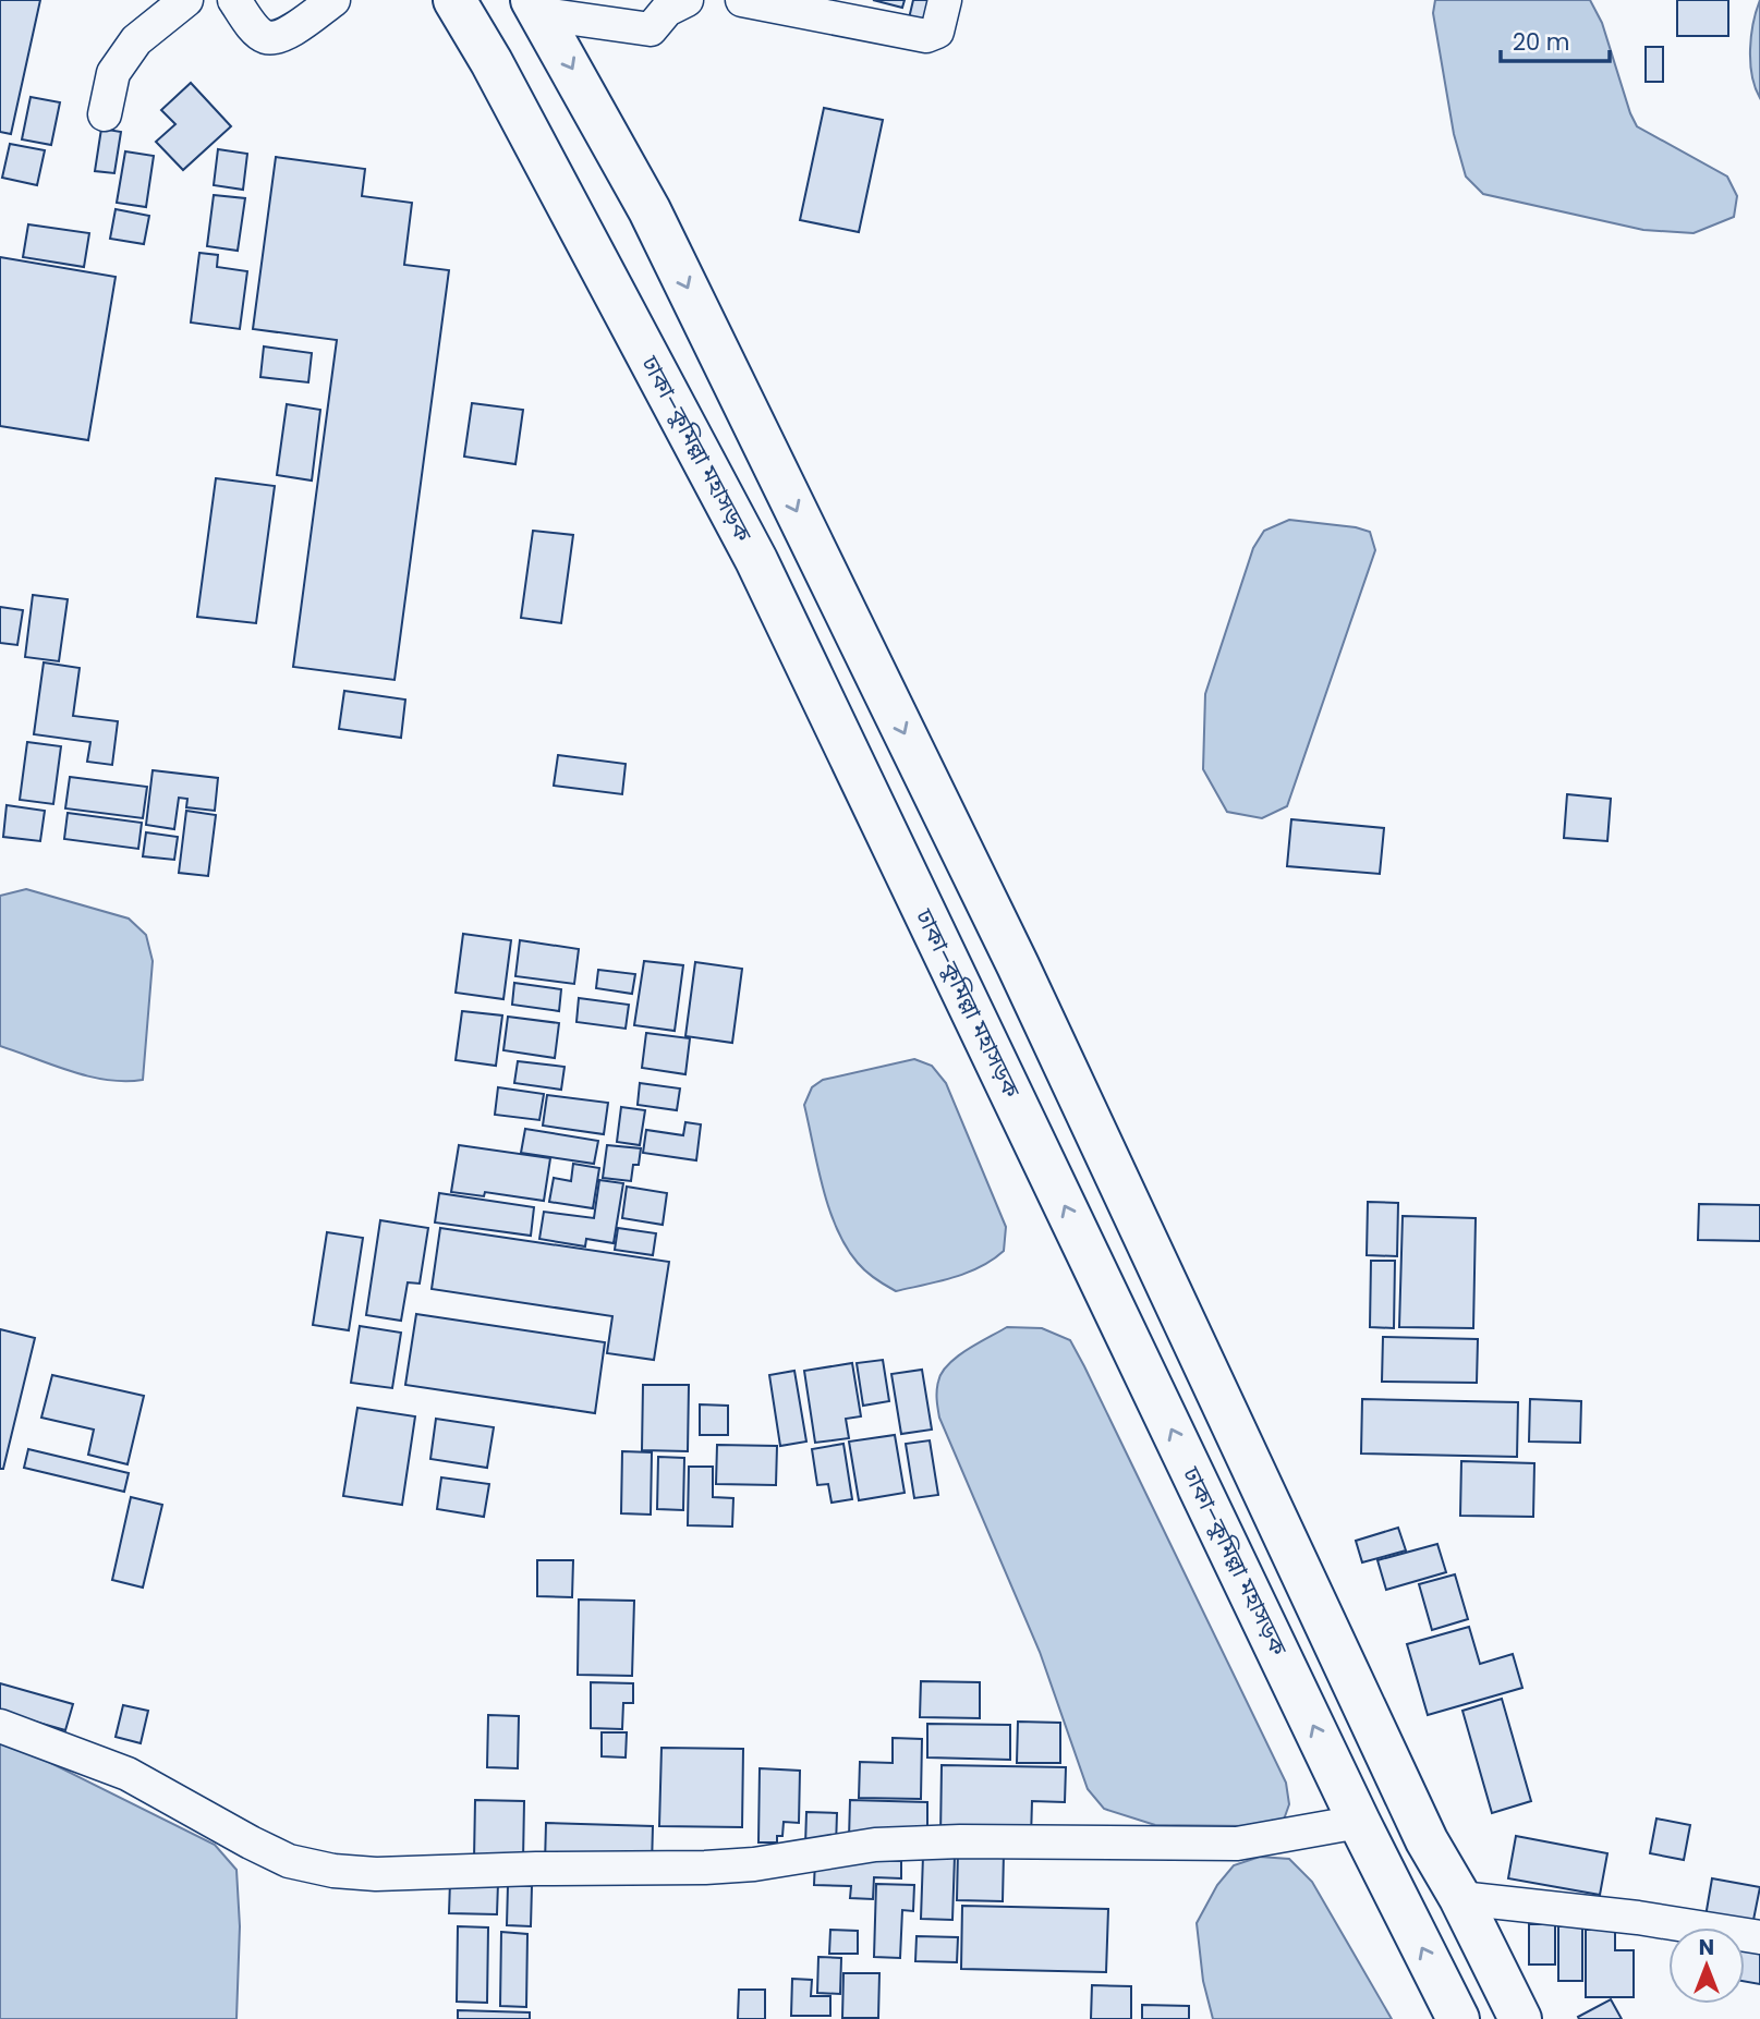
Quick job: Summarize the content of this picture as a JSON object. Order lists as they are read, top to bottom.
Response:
{
  "streets": {
    "highway": ["ঢাকা–কুমিল্লা মহাসড়ক"]
  },
  "scale_bar": "20 m",
  "north": "top"
}
